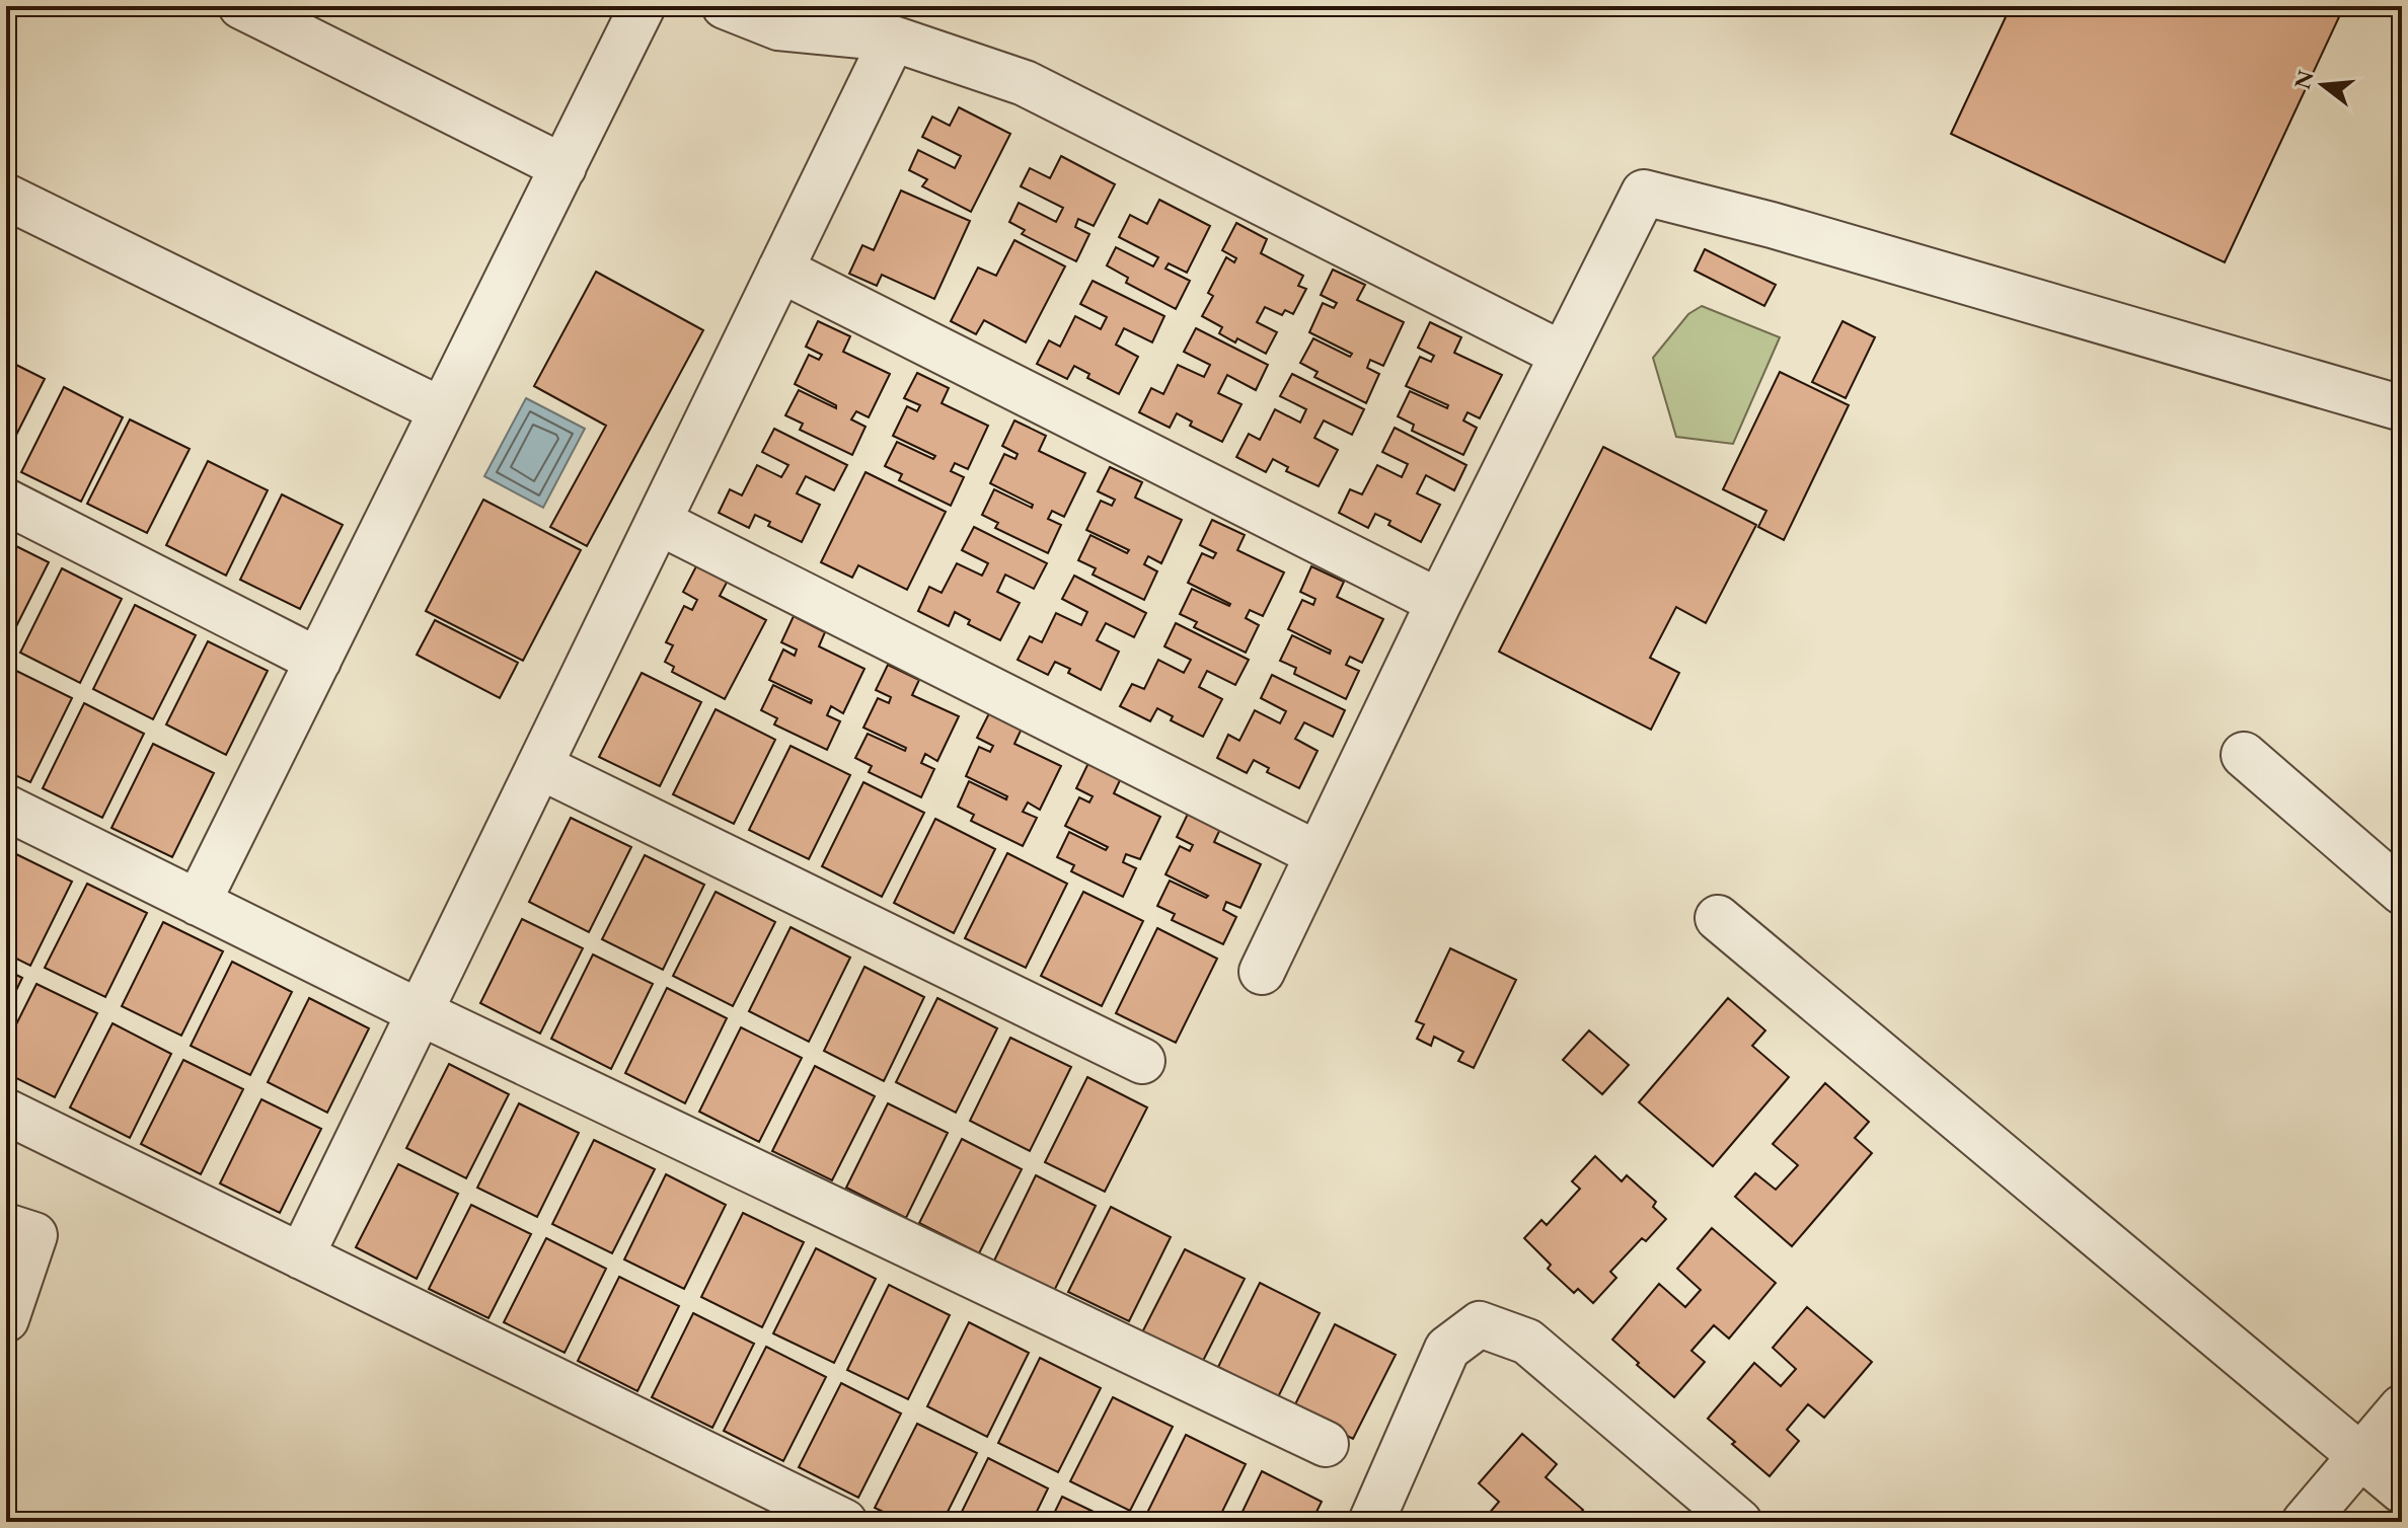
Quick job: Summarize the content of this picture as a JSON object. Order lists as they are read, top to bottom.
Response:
{
  "north": "left"
}
